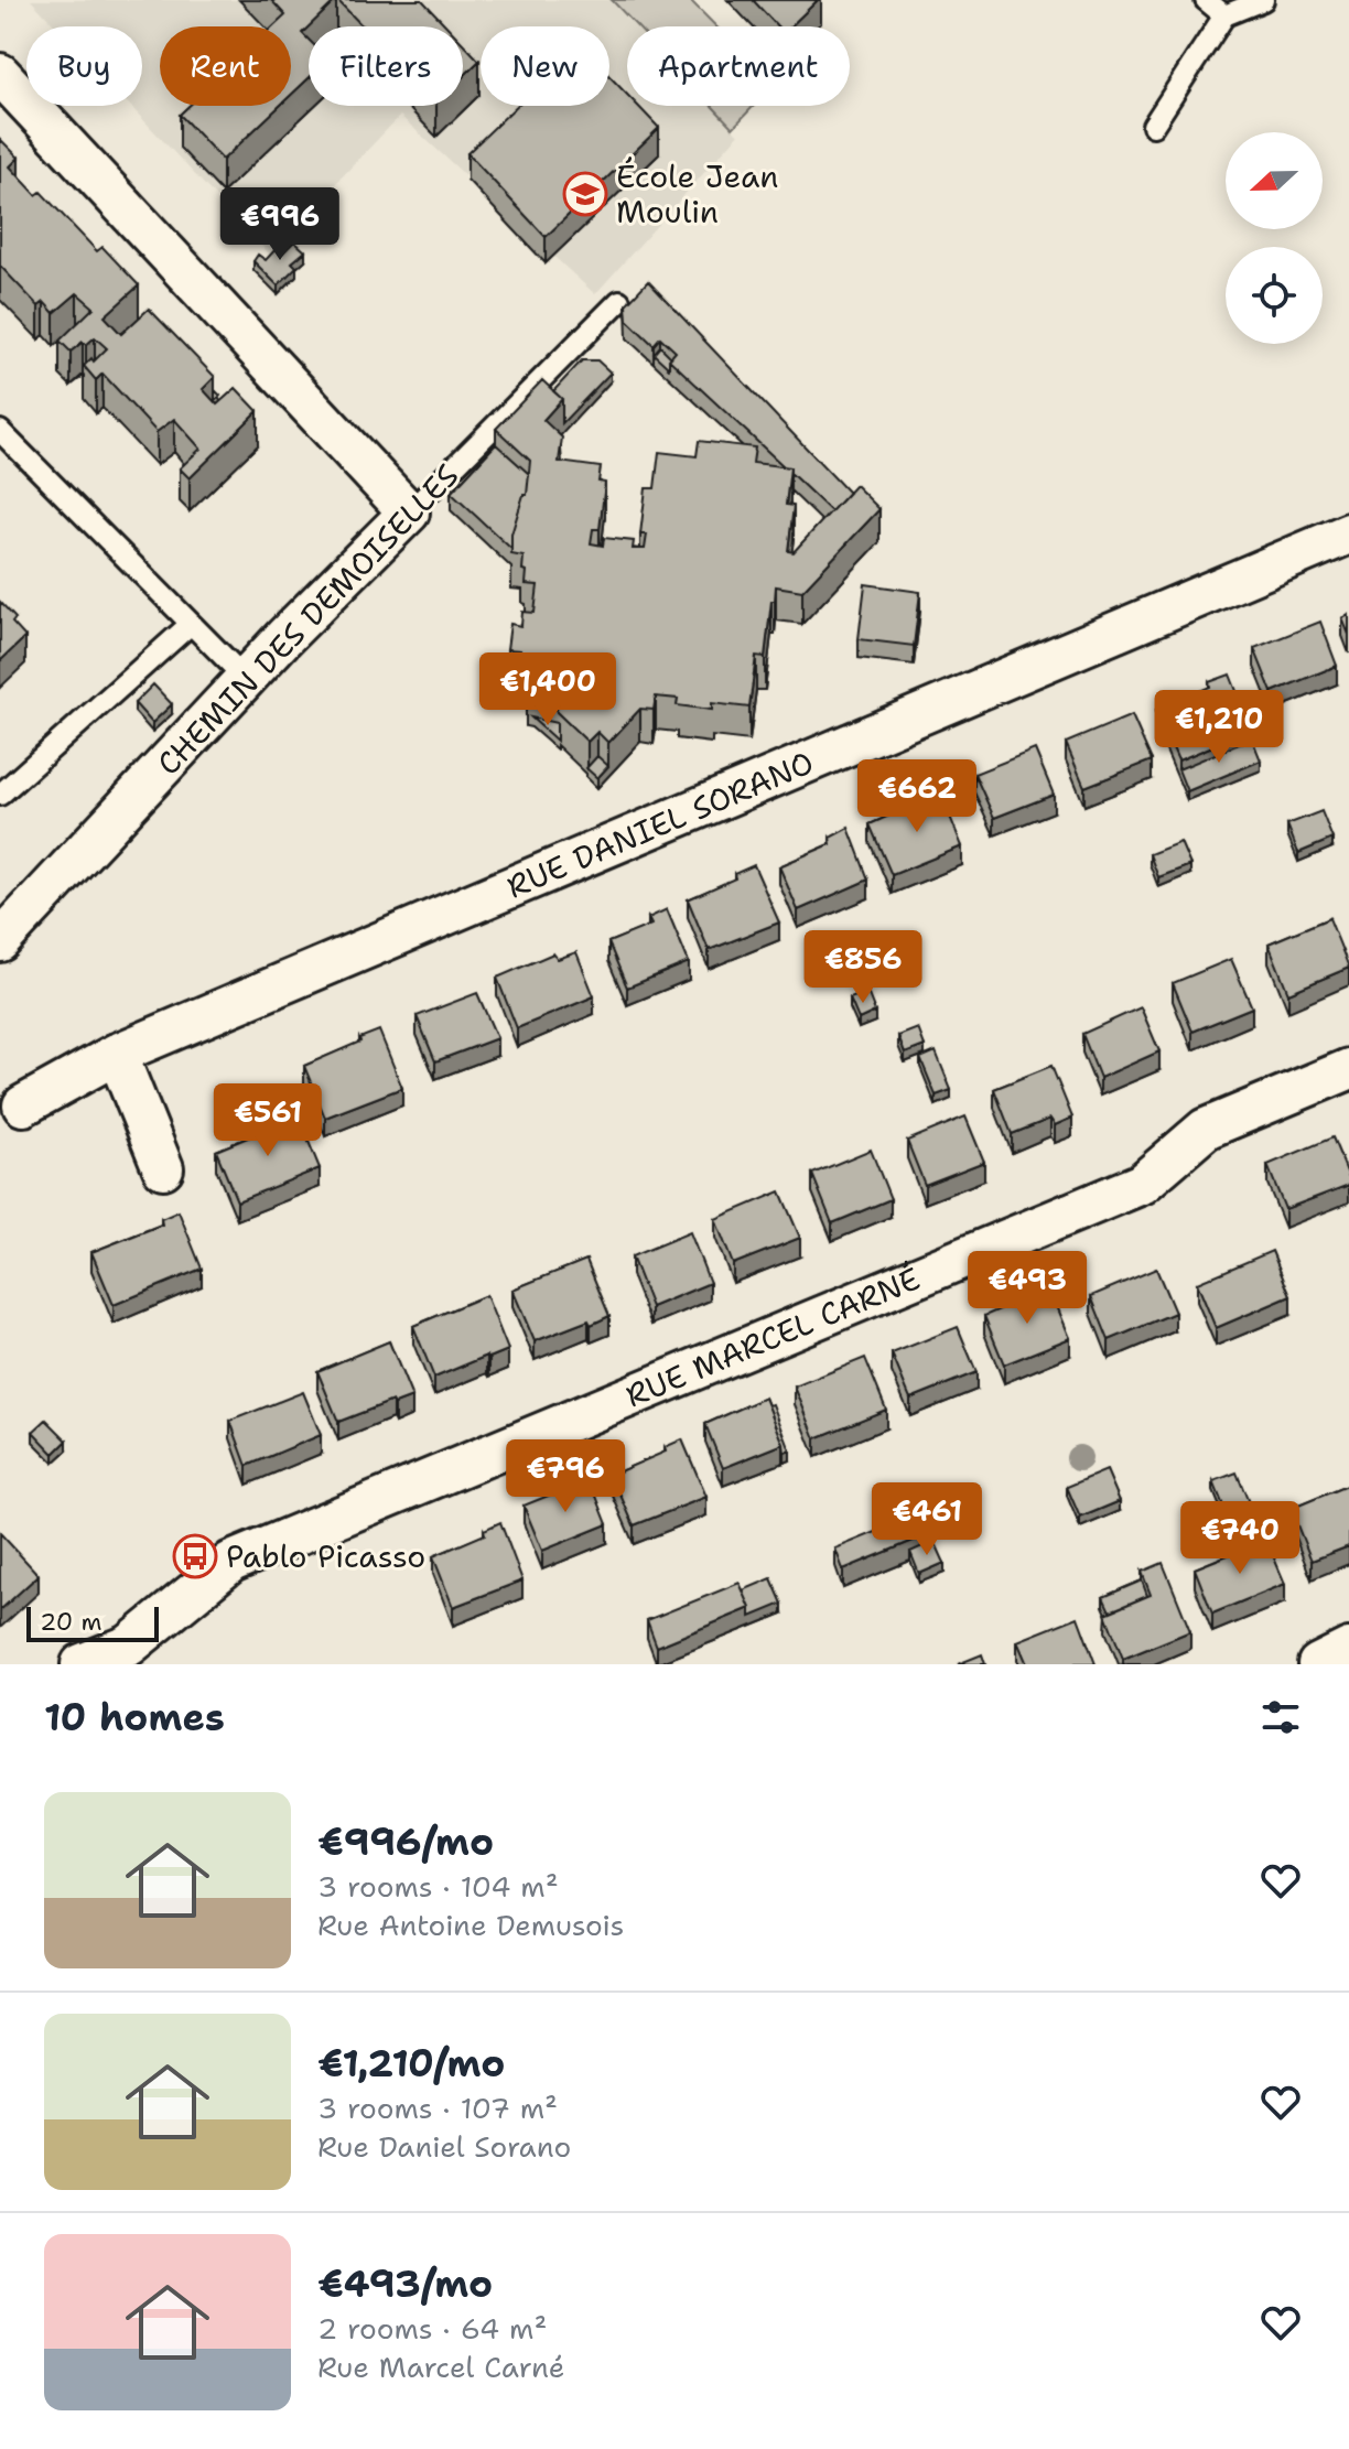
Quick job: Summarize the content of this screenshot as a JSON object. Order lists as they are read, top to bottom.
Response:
{
  "streets": {
    "street": ["CHEMIN DES DEMOISELLES", "RUE DANIEL SORANO", "RUE MARCEL CARNÉ"]
  },
  "places": {
    "school or university": ["École Jean Moulin"],
    "bus stop": ["Pablo Picasso"]
  },
  "scale_bar": "20 m",
  "north": "left",
  "page": {
    "chip": [
      "Buy",
      "Rent",
      "Filters",
      "New",
      "Apartment"
    ],
    "price": [
      "€996",
      "€1,400",
      "€1,210",
      "€662",
      "€856",
      "€561",
      "€493",
      "€796",
      "€461",
      "€740"
    ],
    "scale": "20 m",
    "heading": "10 homes",
    "list": [
      {
        "name": "€996/mo",
        "note": "3 rooms · 104 m² · Rue Antoine Demusois"
      },
      {
        "name": "€1,210/mo",
        "note": "3 rooms · 107 m² · Rue Daniel Sorano"
      },
      {
        "name": "€493/mo",
        "note": "2 rooms · 64 m² · Rue Marcel Carné"
      }
    ]
  }
}
